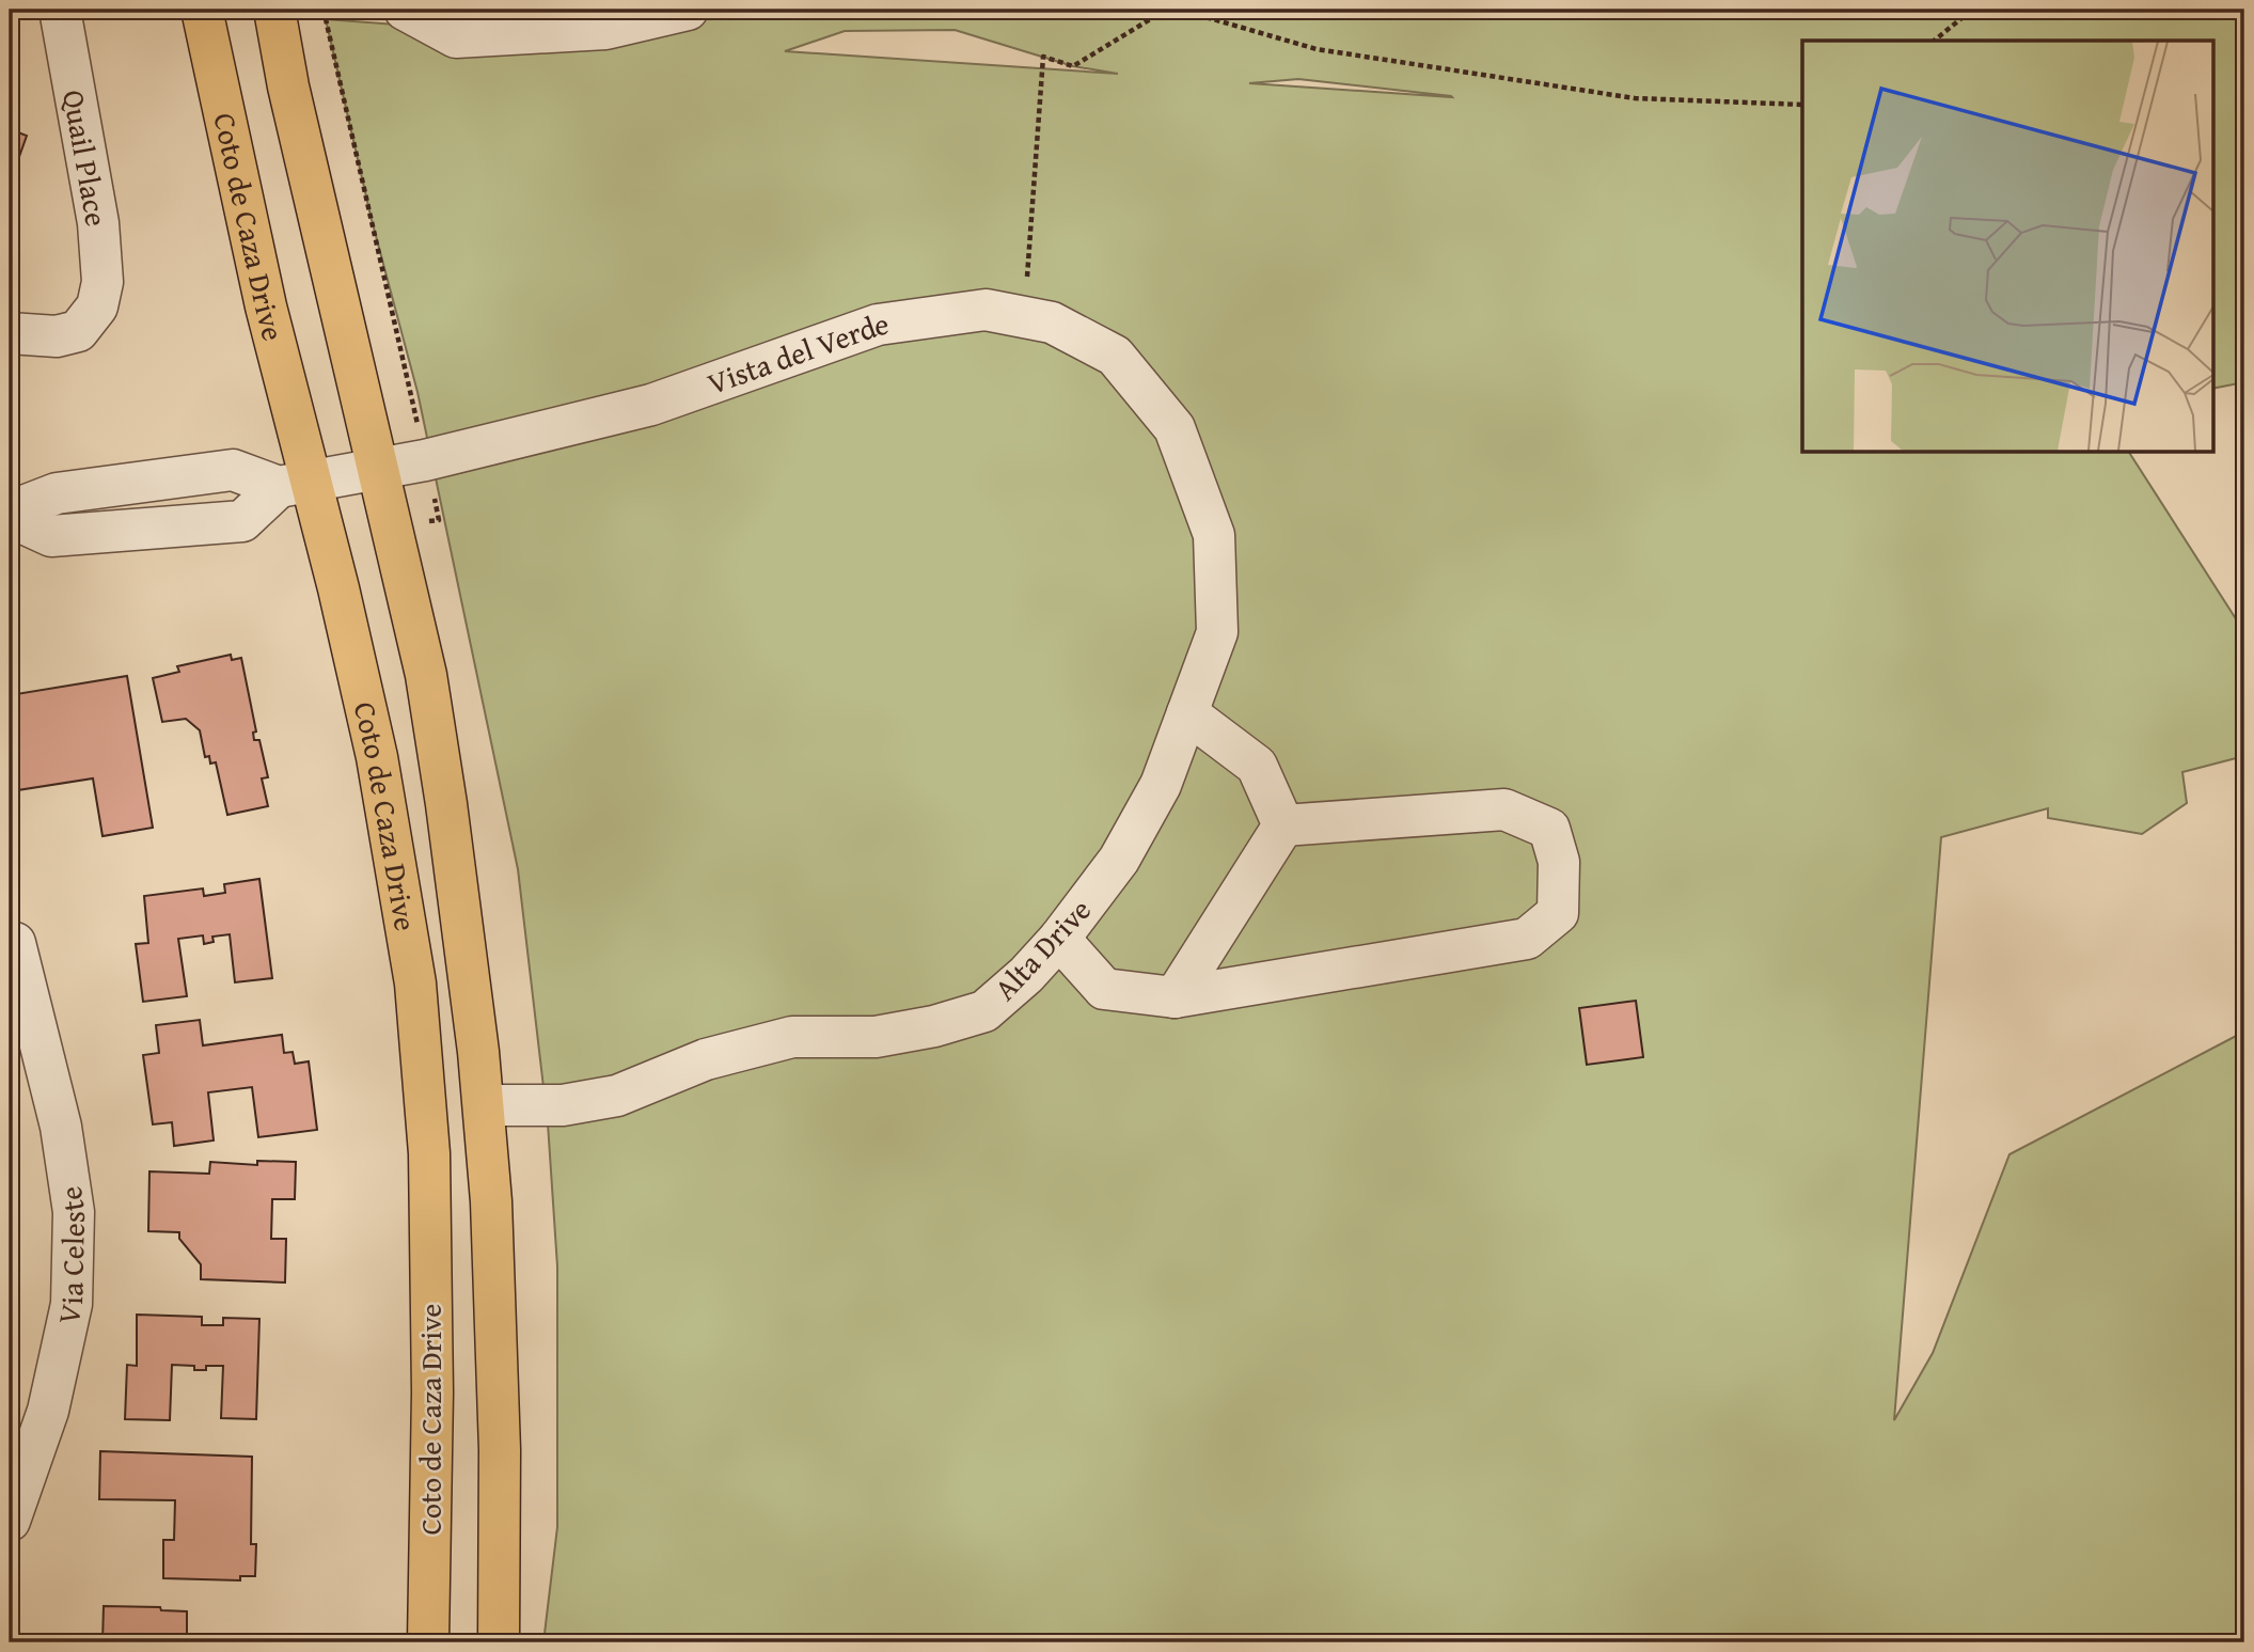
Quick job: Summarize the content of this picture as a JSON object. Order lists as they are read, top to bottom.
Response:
{
  "streets": {
    "main road": ["Coto de Caza Drive"],
    "street": [
      "Quail Place",
      "Vista del Verde",
      "Alta Drive",
      "Via Celeste"
    ]
  },
  "crossings": [
    ["Coto de Caza Drive", "Vista del Verde"],
    ["Coto de Caza Drive", "Alta Drive"],
    ["Vista del Verde", "Alta Drive"]
  ]
}
